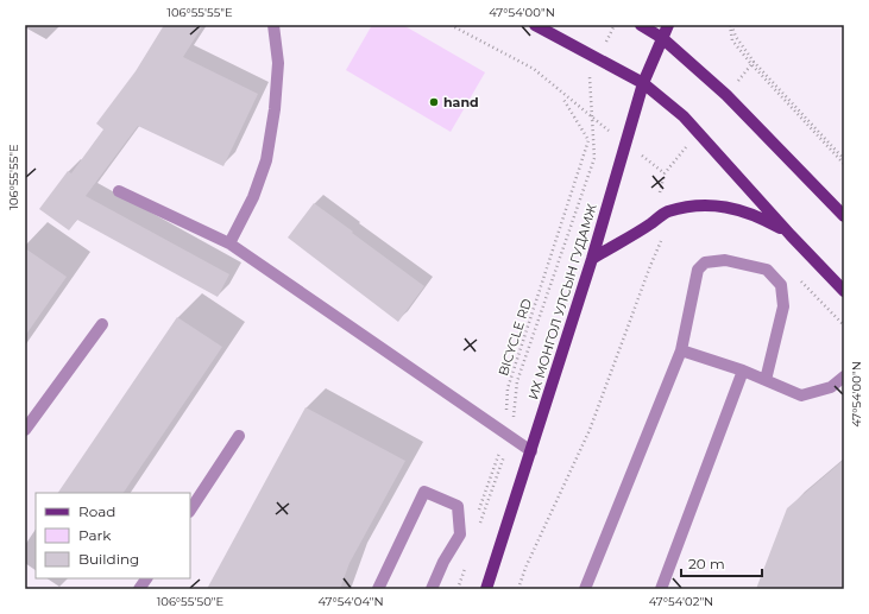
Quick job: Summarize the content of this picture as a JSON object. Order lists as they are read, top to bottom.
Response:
{
  "streets": {
    "main road": ["ИХ МОНГОЛ УЛСЫН ГУДАМЖ"],
    "path": ["BICYCLE RD"]
  },
  "places": ["hand"],
  "legend": ["Road", "Park", "Building"],
  "scale_bar": "20 m",
  "coordinates": [
    "106°55'55\"E",
    "47°54'00\"N",
    "106°55'50\"E",
    "47°54'04\"N",
    "47°54'02\"N"
  ]
}
